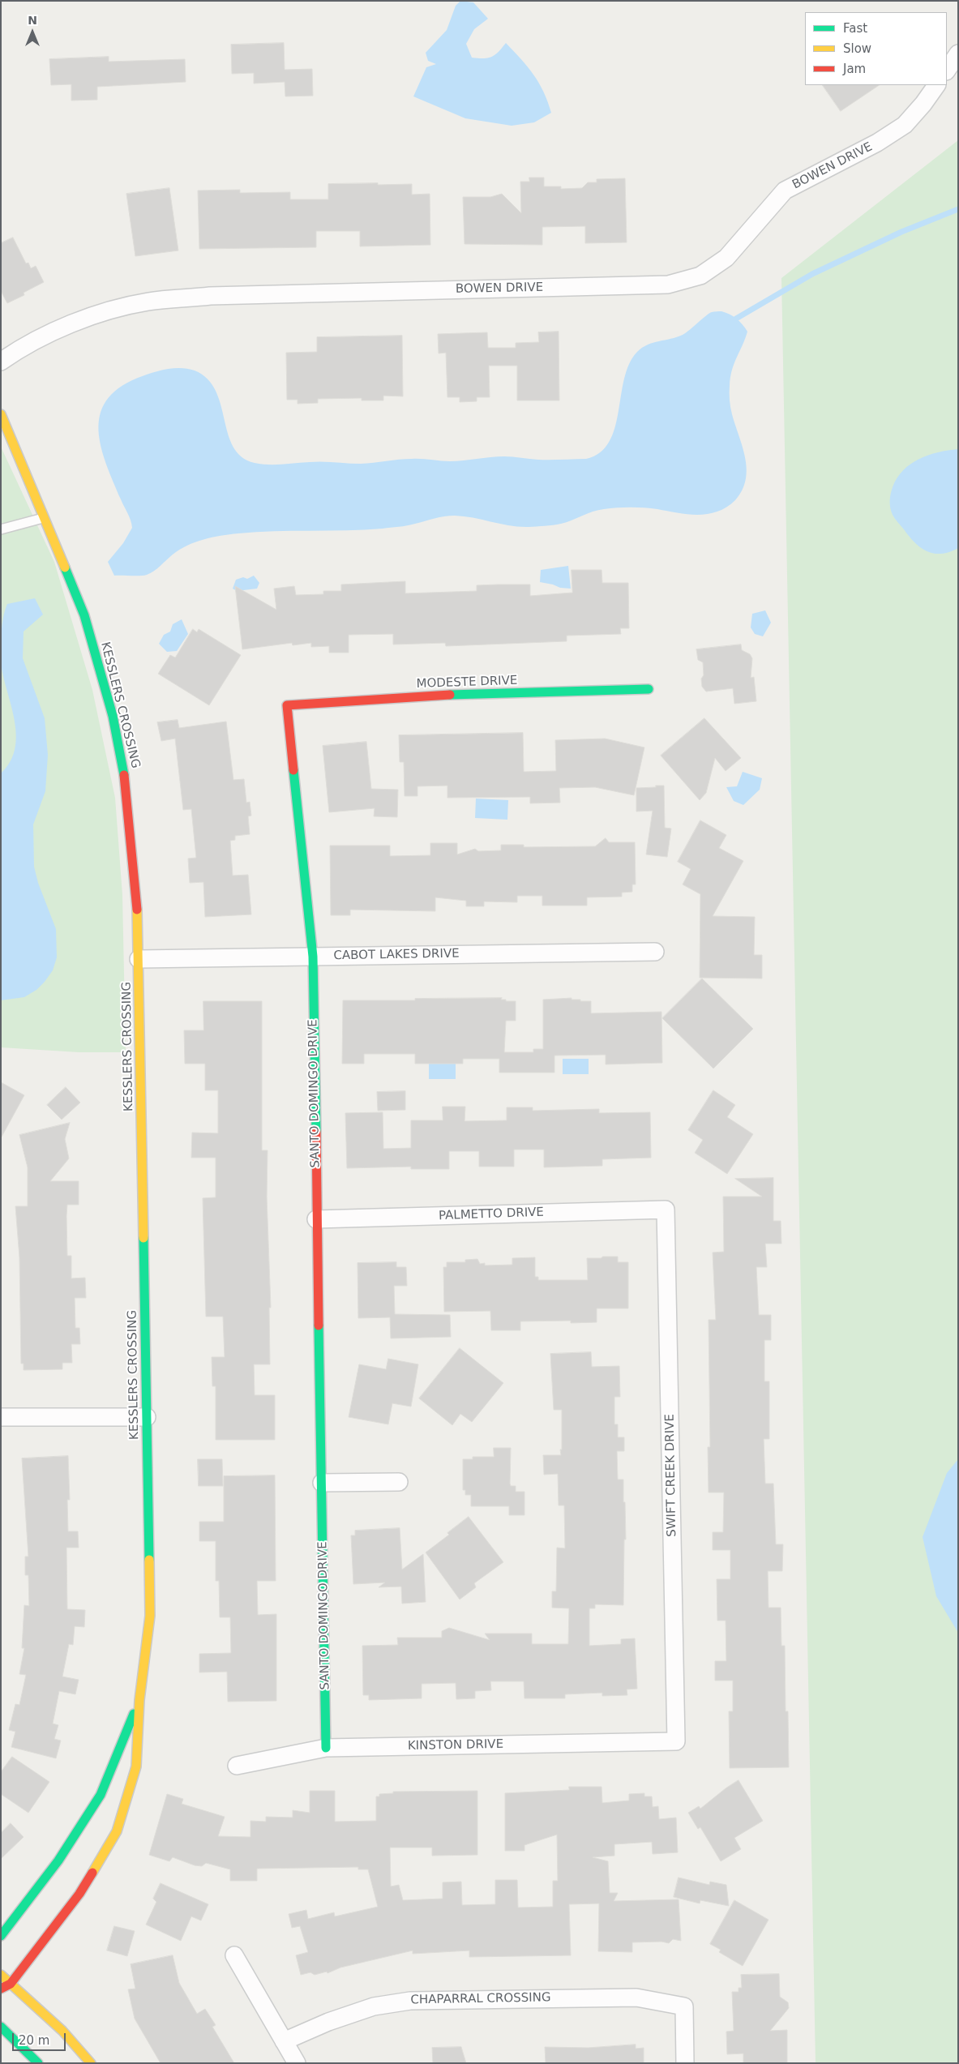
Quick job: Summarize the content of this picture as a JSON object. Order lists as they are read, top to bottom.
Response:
{
  "streets": {
    "street": [
      "BOWEN DRIVE",
      "MODESTE DRIVE",
      "KESSLERS CROSSING",
      "CABOT LAKES DRIVE",
      "SANTO DOMINGO DRIVE",
      "PALMETTO DRIVE",
      "SWIFT CREEK DRIVE",
      "KINSTON DRIVE",
      "CHAPARRAL CROSSING"
    ]
  },
  "crossings": [
    ["MODESTE DRIVE", "SANTO DOMINGO DRIVE"],
    ["KESSLERS CROSSING", "CABOT LAKES DRIVE"],
    ["CABOT LAKES DRIVE", "SANTO DOMINGO DRIVE"],
    ["SANTO DOMINGO DRIVE", "PALMETTO DRIVE"],
    ["SANTO DOMINGO DRIVE", "KINSTON DRIVE"],
    ["PALMETTO DRIVE", "SWIFT CREEK DRIVE"],
    ["SWIFT CREEK DRIVE", "KINSTON DRIVE"]
  ],
  "legend": ["Fast", "Slow", "Jam"],
  "scale_bar": "20 m",
  "north": "top"
}
